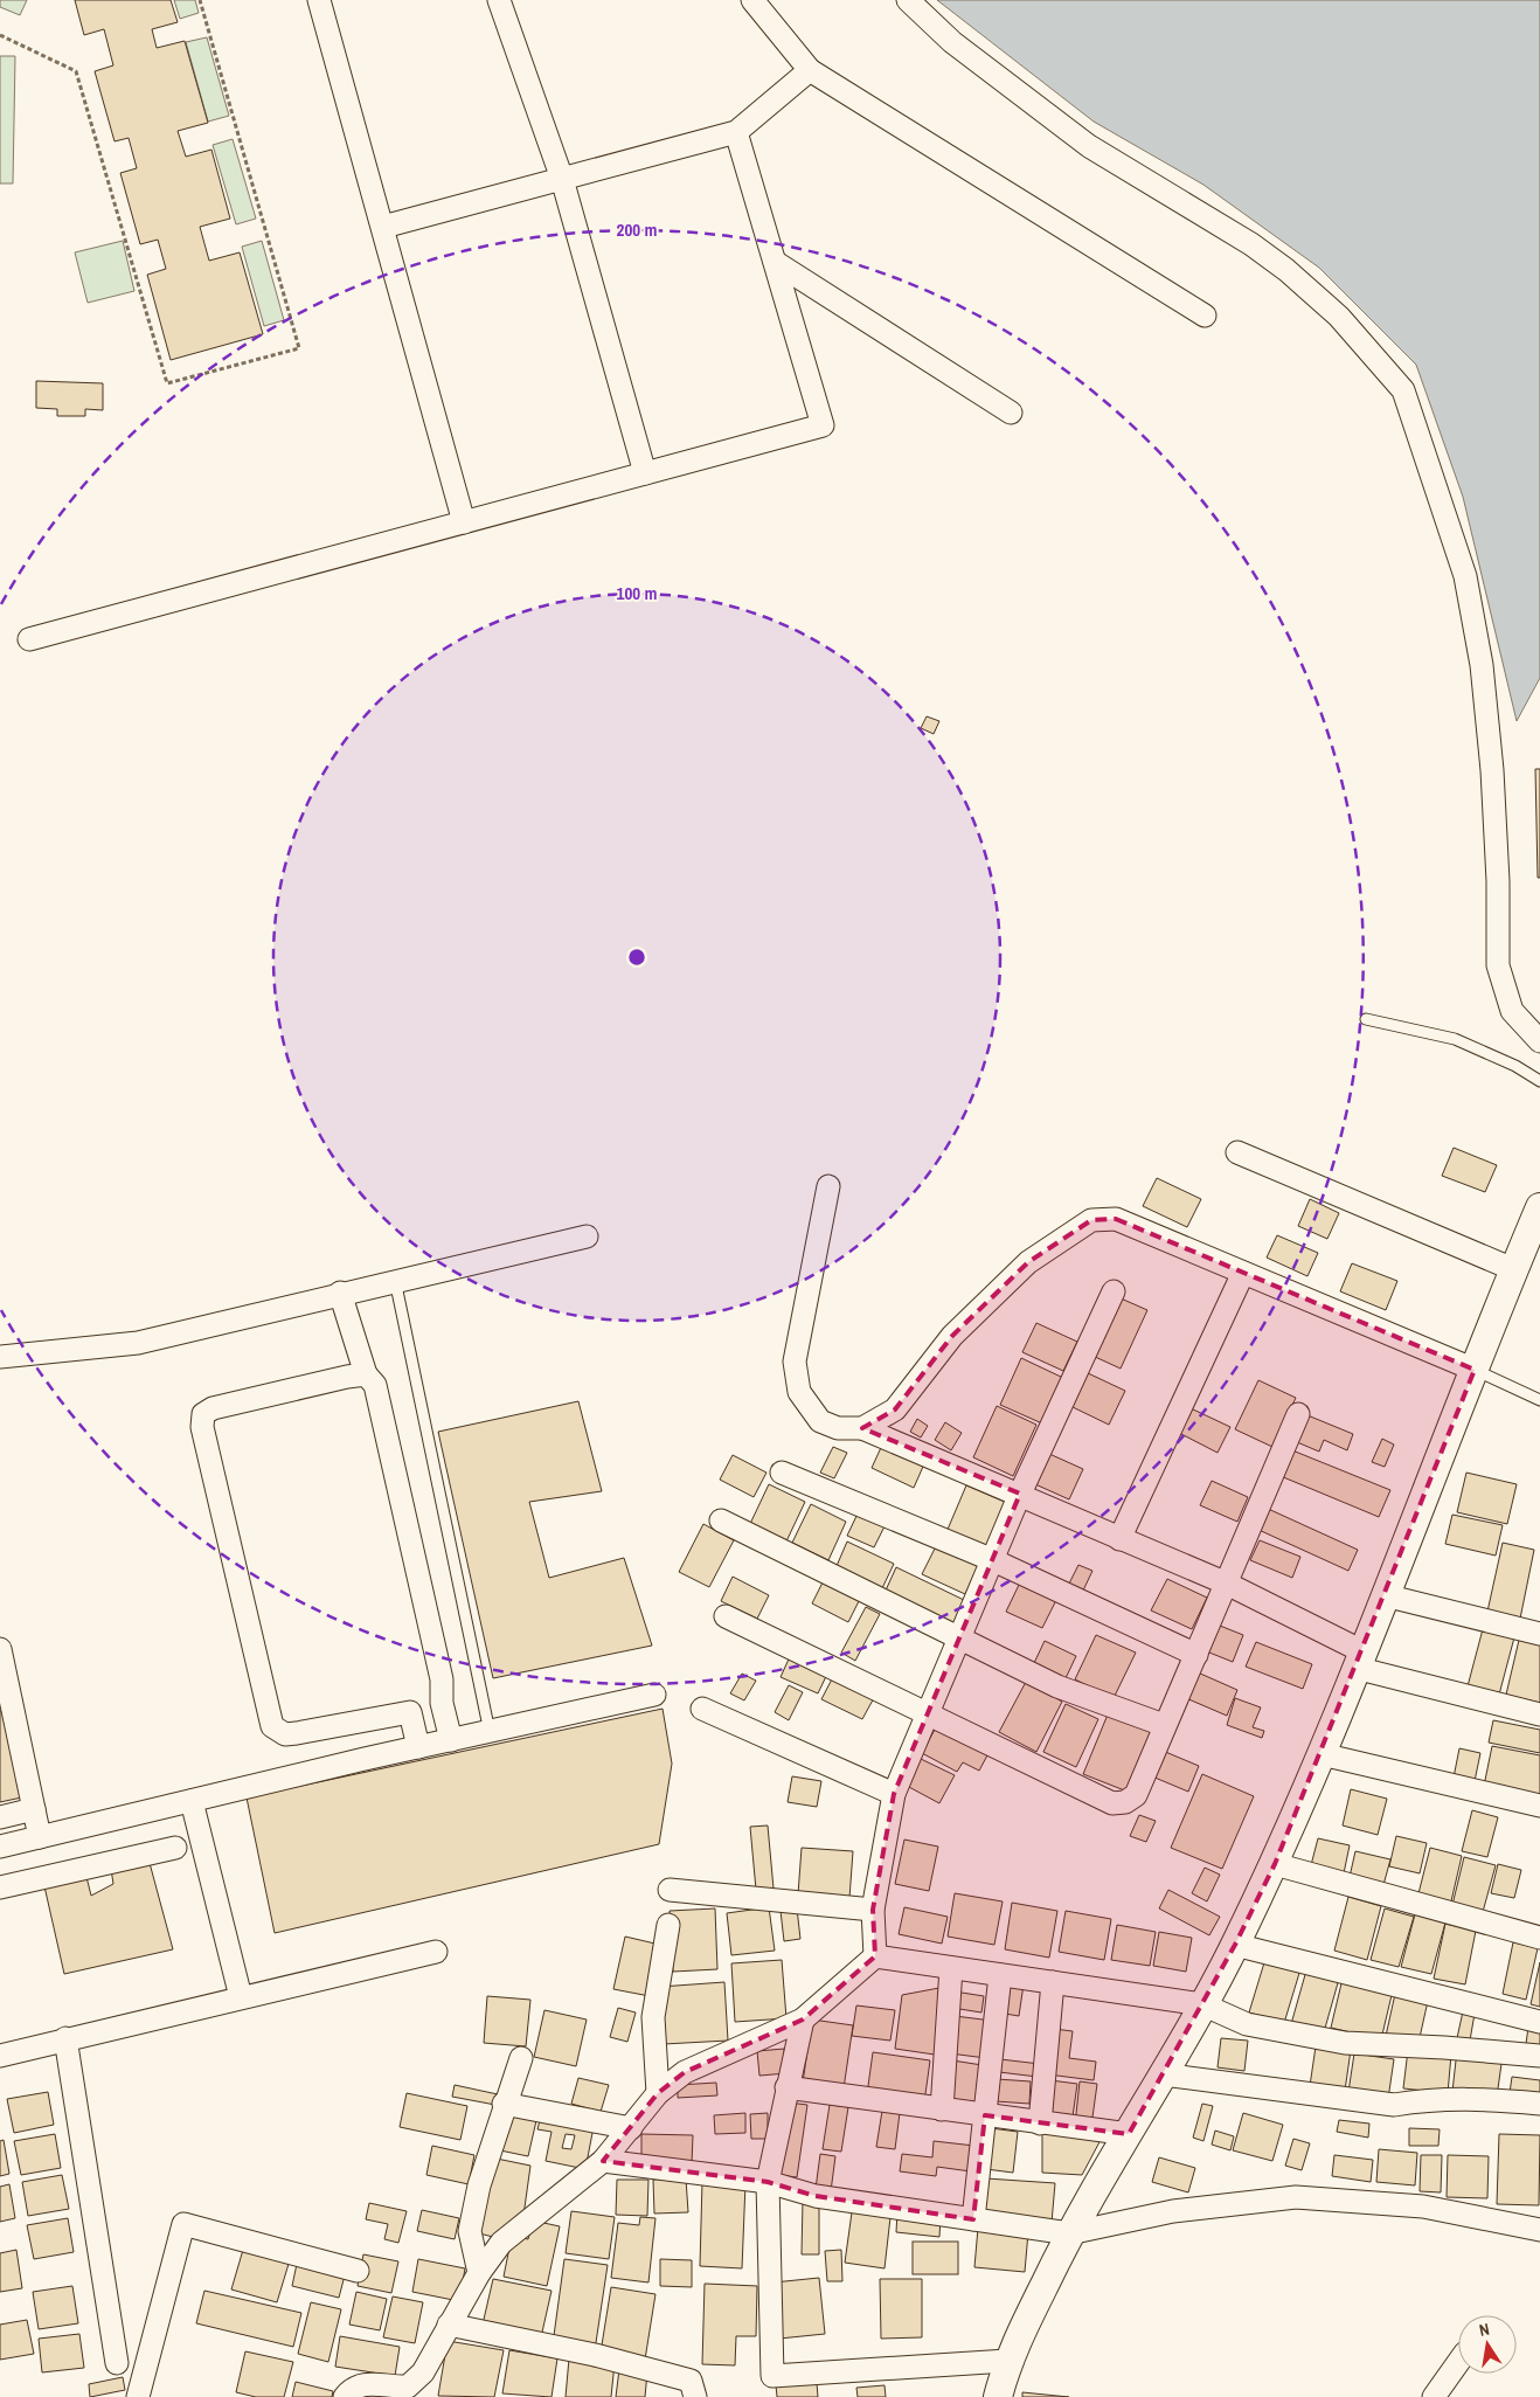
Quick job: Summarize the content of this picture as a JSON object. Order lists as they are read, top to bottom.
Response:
{
  "north": "top",
  "rings": ["200 m", "100 m"]
}
